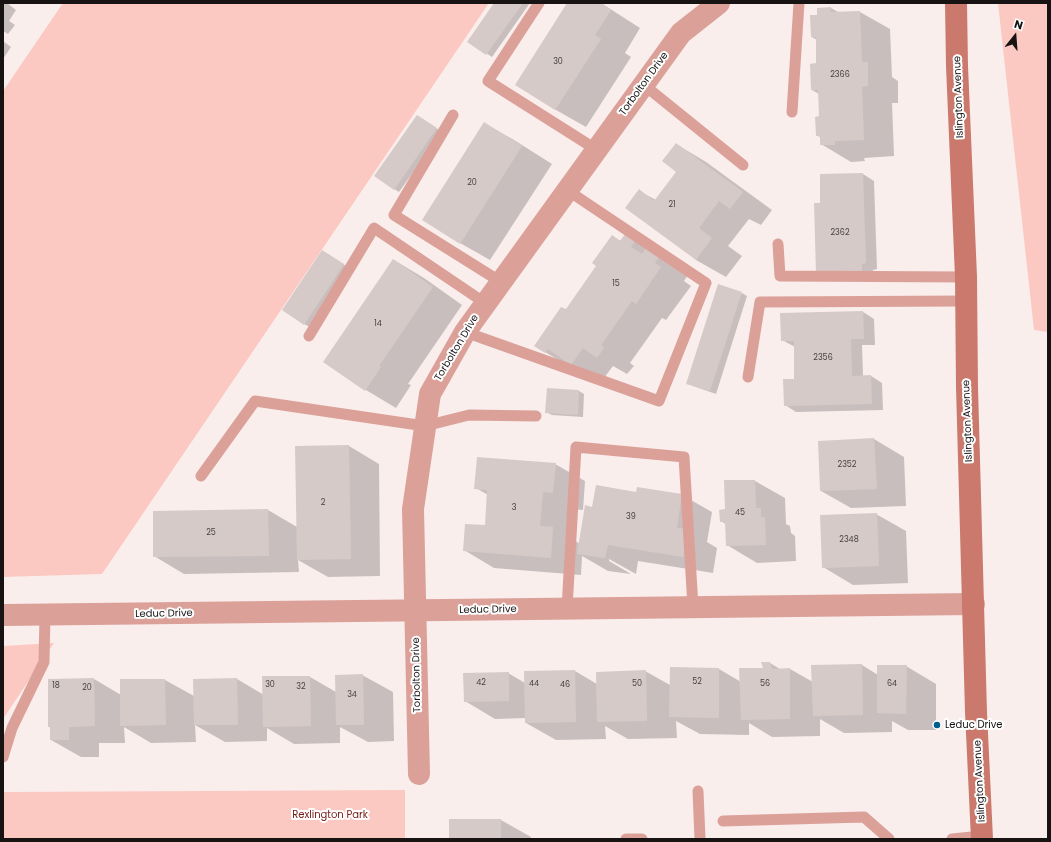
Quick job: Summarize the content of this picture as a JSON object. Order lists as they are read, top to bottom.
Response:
{
  "streets": {
    "main road": ["Islington Avenue"],
    "street": ["Torbolton Drive", "Leduc Drive"]
  },
  "crossings": [
    ["Torbolton Drive", "Leduc Drive"],
    ["Islington Avenue", "Leduc Drive"]
  ],
  "parks": ["Rexlington Park"],
  "places": ["Leduc Drive"],
  "house_numbers": [
    "30",
    "2366",
    "20",
    "21",
    "2362",
    "15",
    "14",
    "2356",
    "2352",
    "2",
    "3",
    "45",
    "39",
    "25",
    "2348",
    "52",
    "42",
    "44",
    "50",
    "56",
    "64",
    "30",
    "46",
    "18",
    "32",
    "20",
    "34"
  ],
  "north": "top"
}
